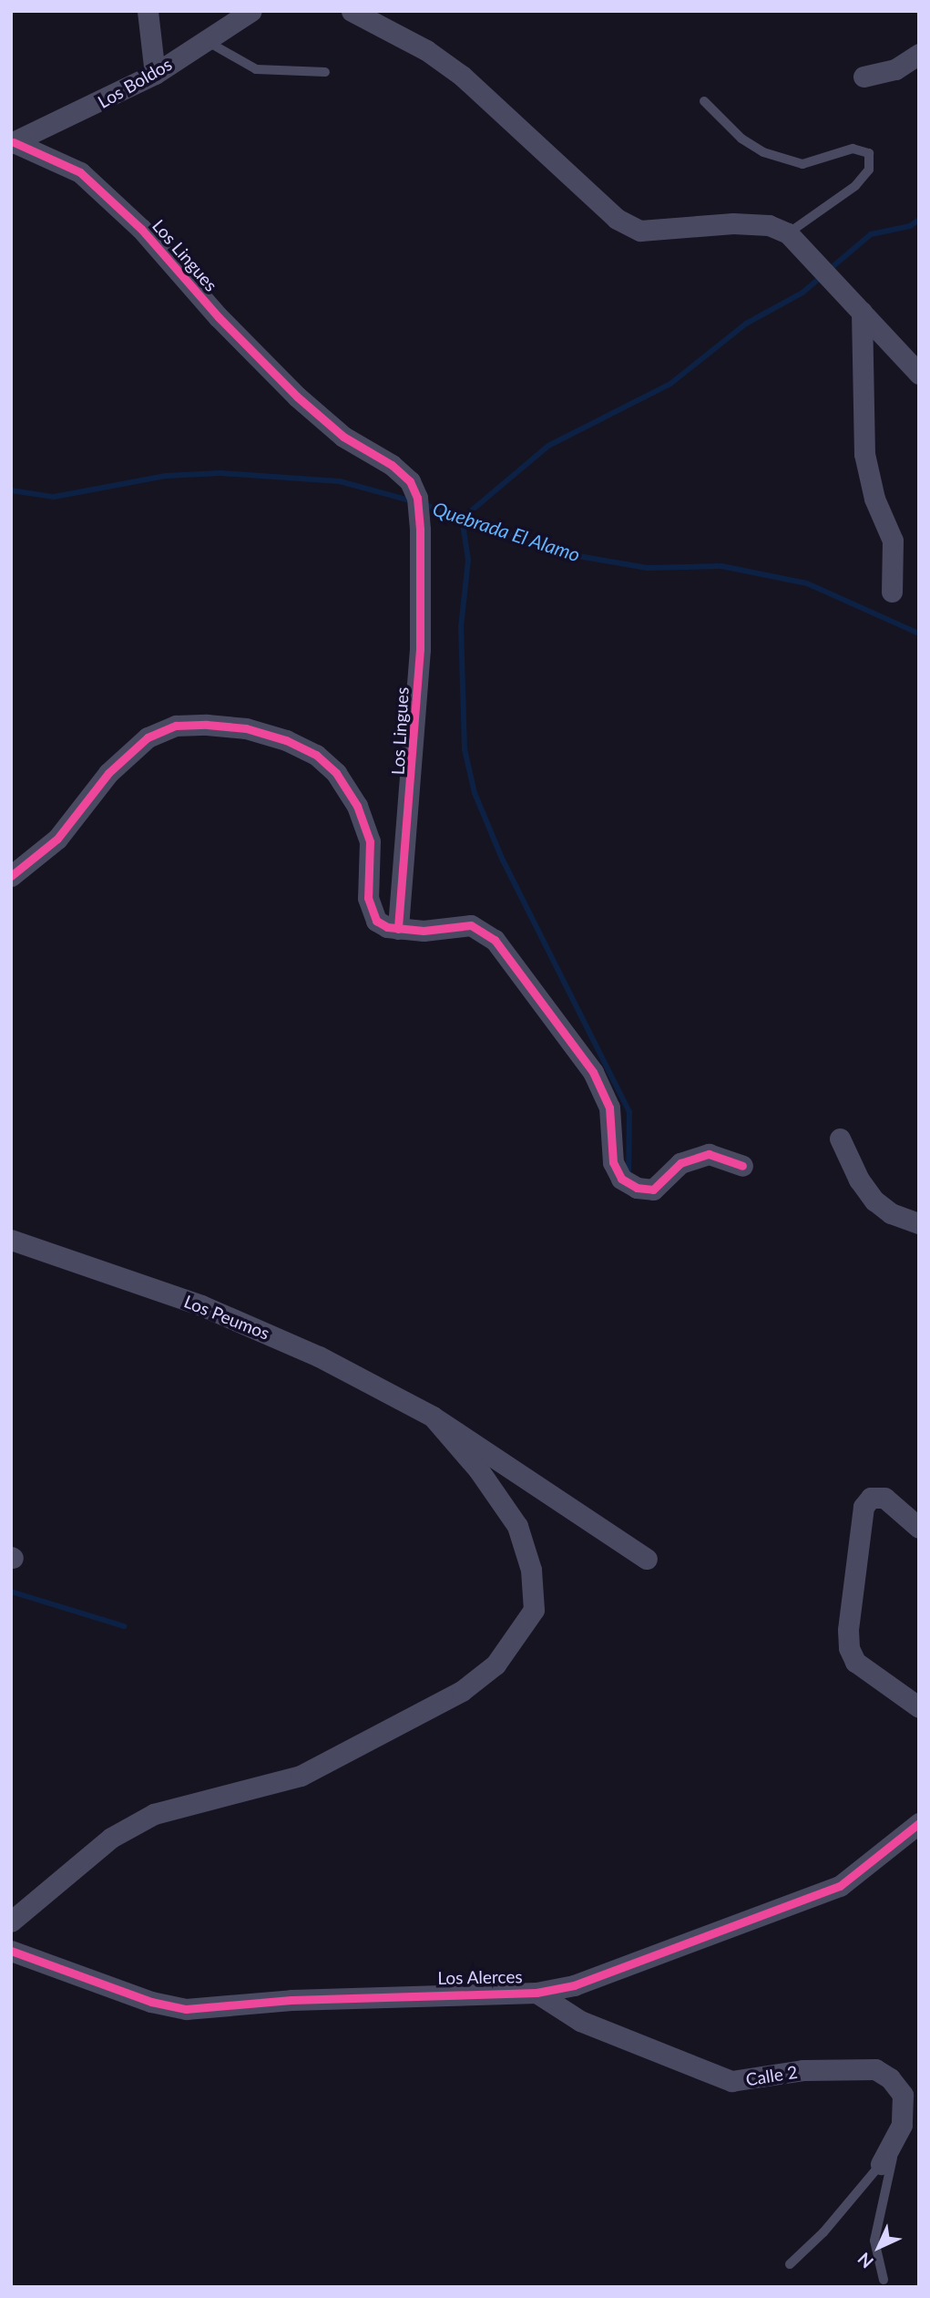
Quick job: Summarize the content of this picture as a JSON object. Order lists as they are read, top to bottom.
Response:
{
  "streets": {
    "street": [
      "Los Boldos",
      "Los Lingues",
      "Los Peumos",
      "Los Alerces",
      "Calle 2"
    ]
  },
  "crossings": [
    ["Los Boldos", "Los Lingues"],
    ["Los Alerces", "Calle 2"]
  ],
  "water": ["Quebrada El Alamo"],
  "north": "bottom left"
}
